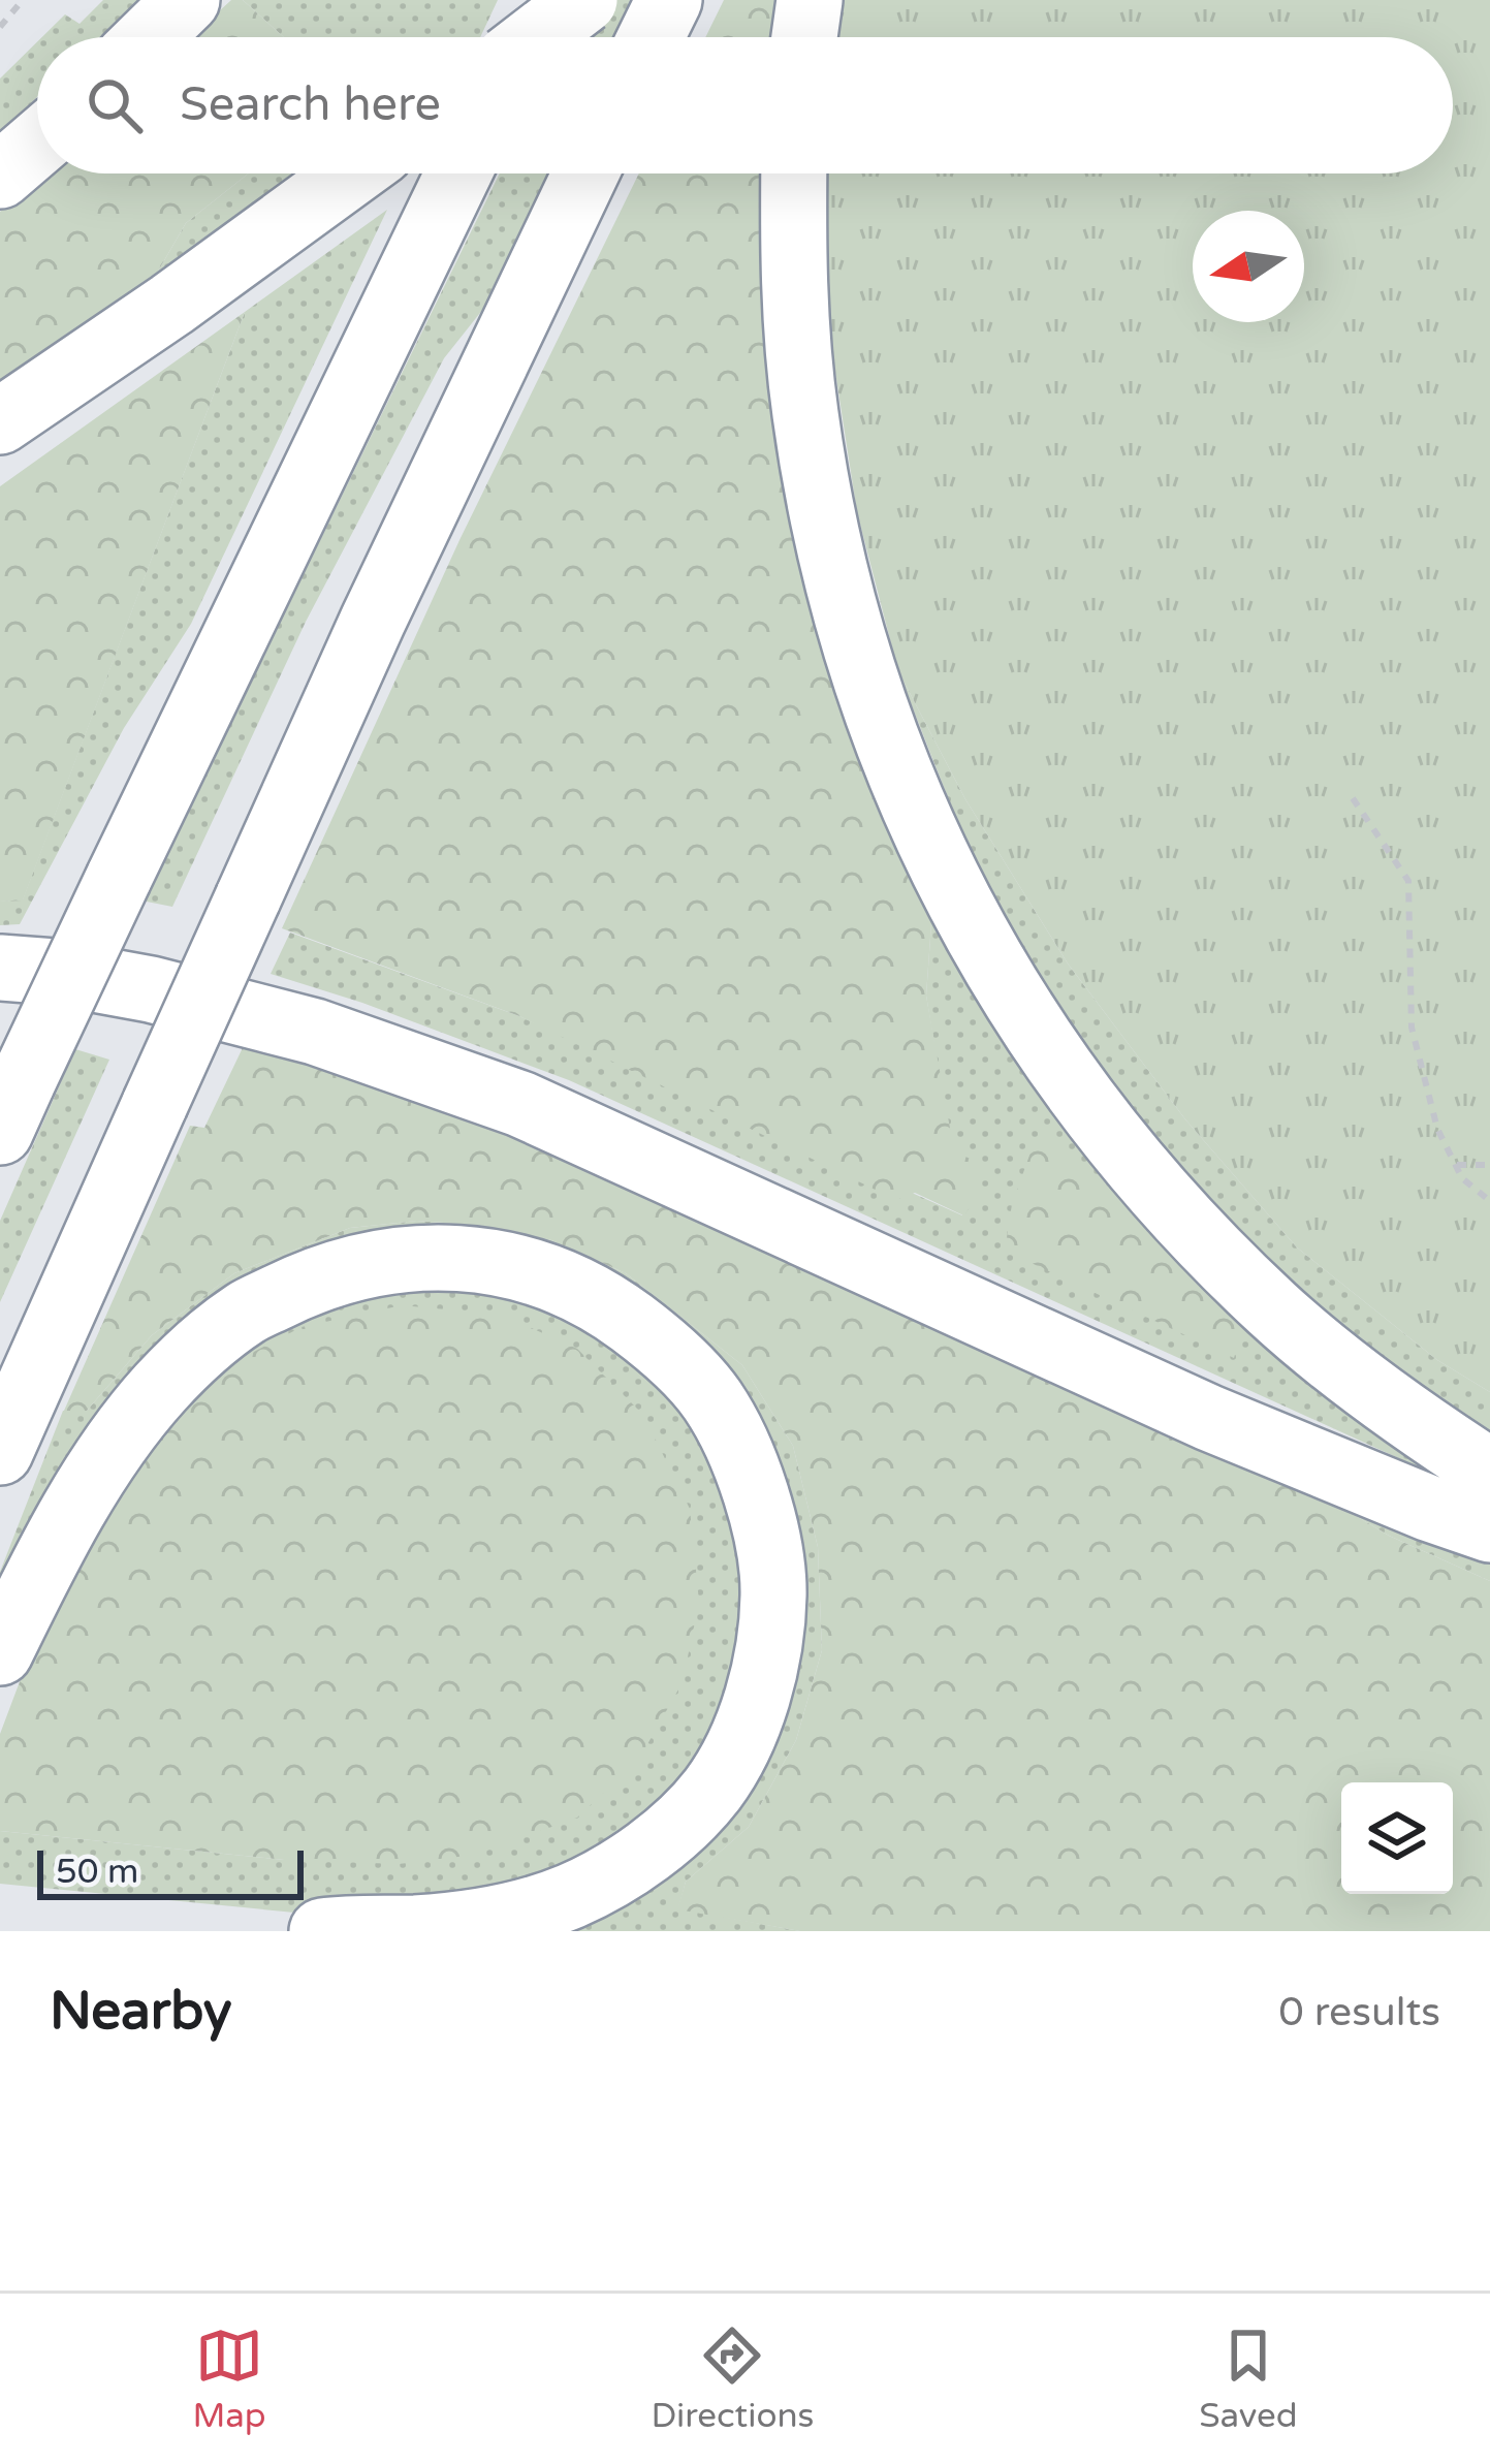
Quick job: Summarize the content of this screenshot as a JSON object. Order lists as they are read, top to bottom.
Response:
{
  "scale_bar": "50 m",
  "north": "left",
  "page": {
    "search": "Search here",
    "scale": "50 m",
    "heading": ["Nearby", "0 results"],
    "nav": ["Map", "Directions", "Saved"]
  }
}
